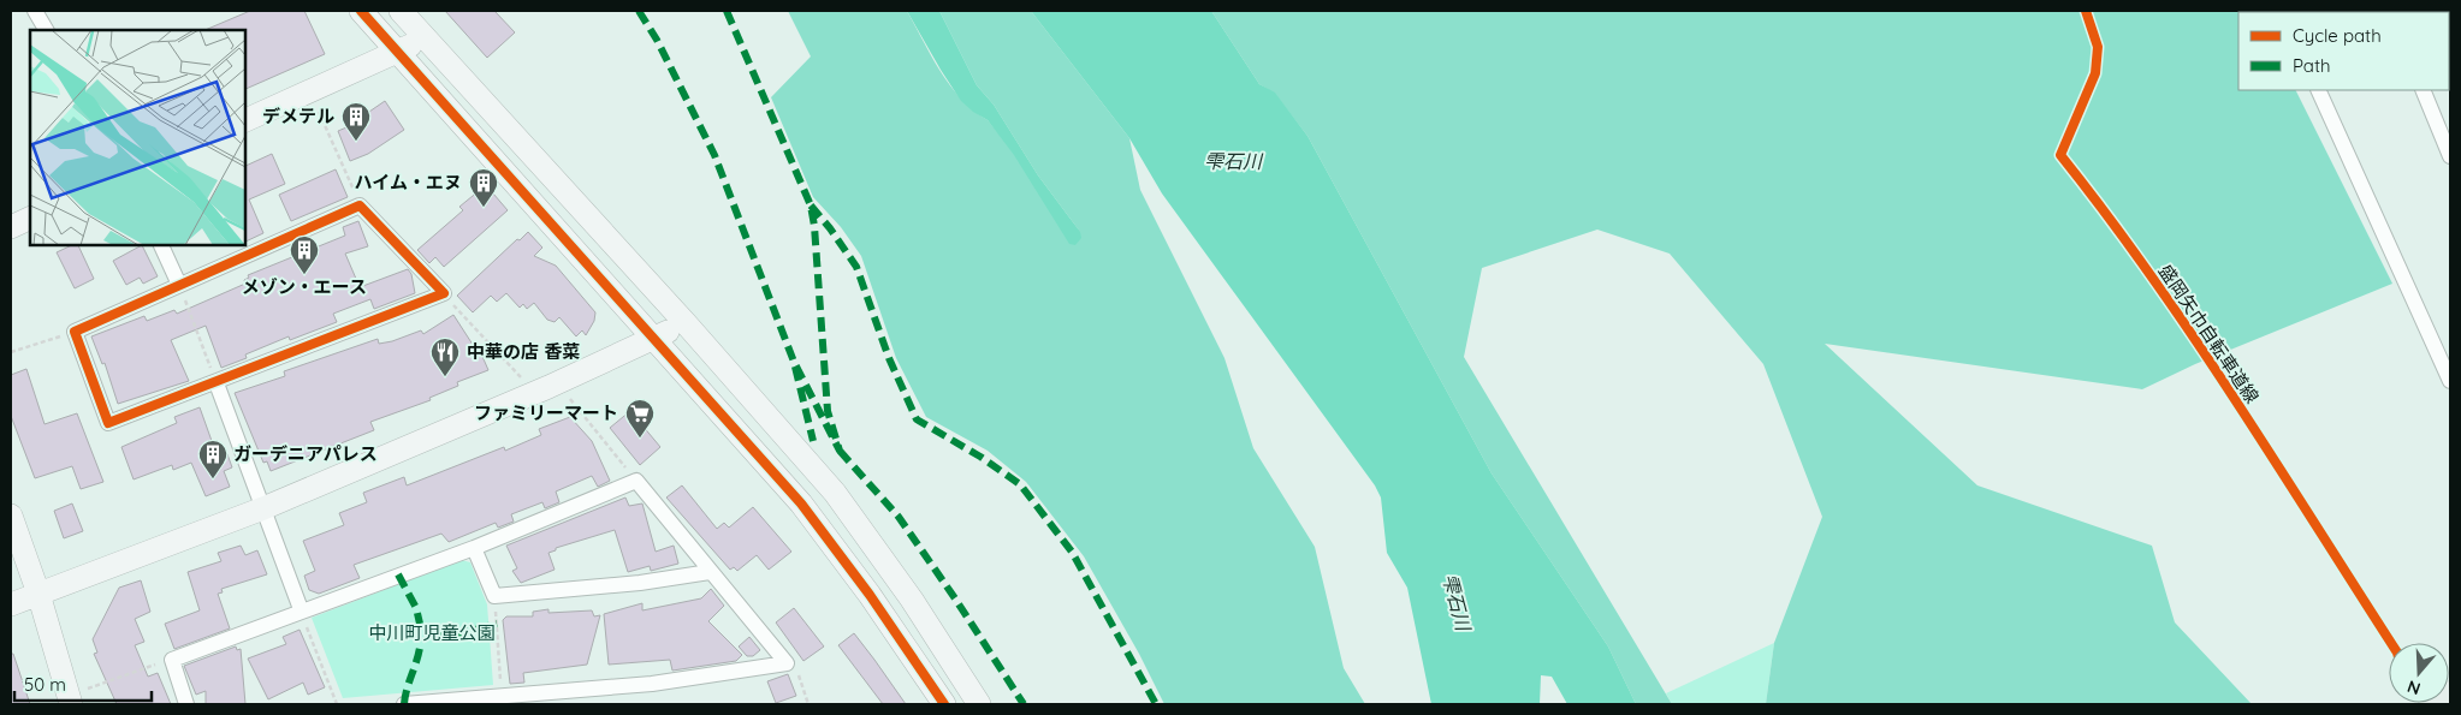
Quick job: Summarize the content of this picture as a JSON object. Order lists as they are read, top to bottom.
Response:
{
  "streets": {
    "cycle path": ["盛岡矢巾自転車道線"]
  },
  "water": ["雫石川"],
  "parks": ["中川町児童公園"],
  "places": {
    "building": [
      "デメテル",
      "ハイム・エヌ",
      "メゾン・エース",
      "ガーデニアパレス"
    ],
    "restaurant": ["中華の店 香菜"],
    "supermarket": ["ファミリーマート"]
  },
  "legend": ["Cycle path", "Path"],
  "scale_bar": "50 m",
  "north": "bottom"
}
